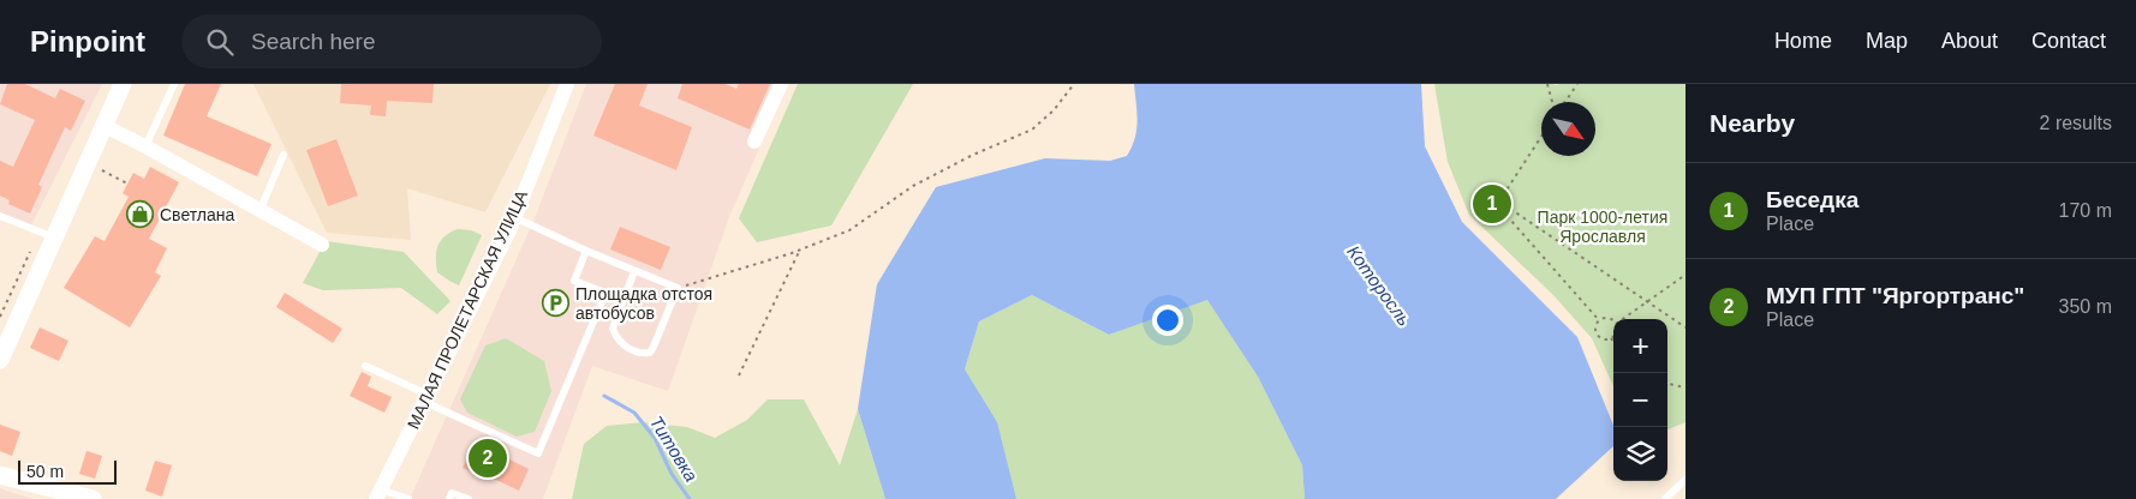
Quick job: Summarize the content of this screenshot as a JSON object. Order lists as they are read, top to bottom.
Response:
{
  "streets": {
    "street": ["МАЛАЯ ПРОЛЕТАРСКАЯ УЛИЦА"]
  },
  "water": ["Которосль", "Титовка"],
  "parks": ["Парк 1000-летия Ярославля"],
  "places": {
    "shop": ["Светлана"],
    "parking": ["Площадка отстоя автобусов"]
  },
  "scale_bar": "50 m",
  "north": "bottom right",
  "page": {
    "header": "Pinpoint",
    "search": "Search here",
    "nav": [
      "Home",
      "Map",
      "About",
      "Contact"
    ],
    "heading": ["Nearby", "2 results"],
    "list": [
      {
        "mark": "1",
        "name": "Беседка",
        "note": "Place",
        "value": "170 m"
      },
      {
        "mark": "2",
        "name": "МУП ГПТ \"Яргортранс\"",
        "note": "Place",
        "value": "350 m"
      }
    ],
    "pins": ["1", "2"],
    "map_buttons": ["+", "−"],
    "scale": "50 m"
  }
}
